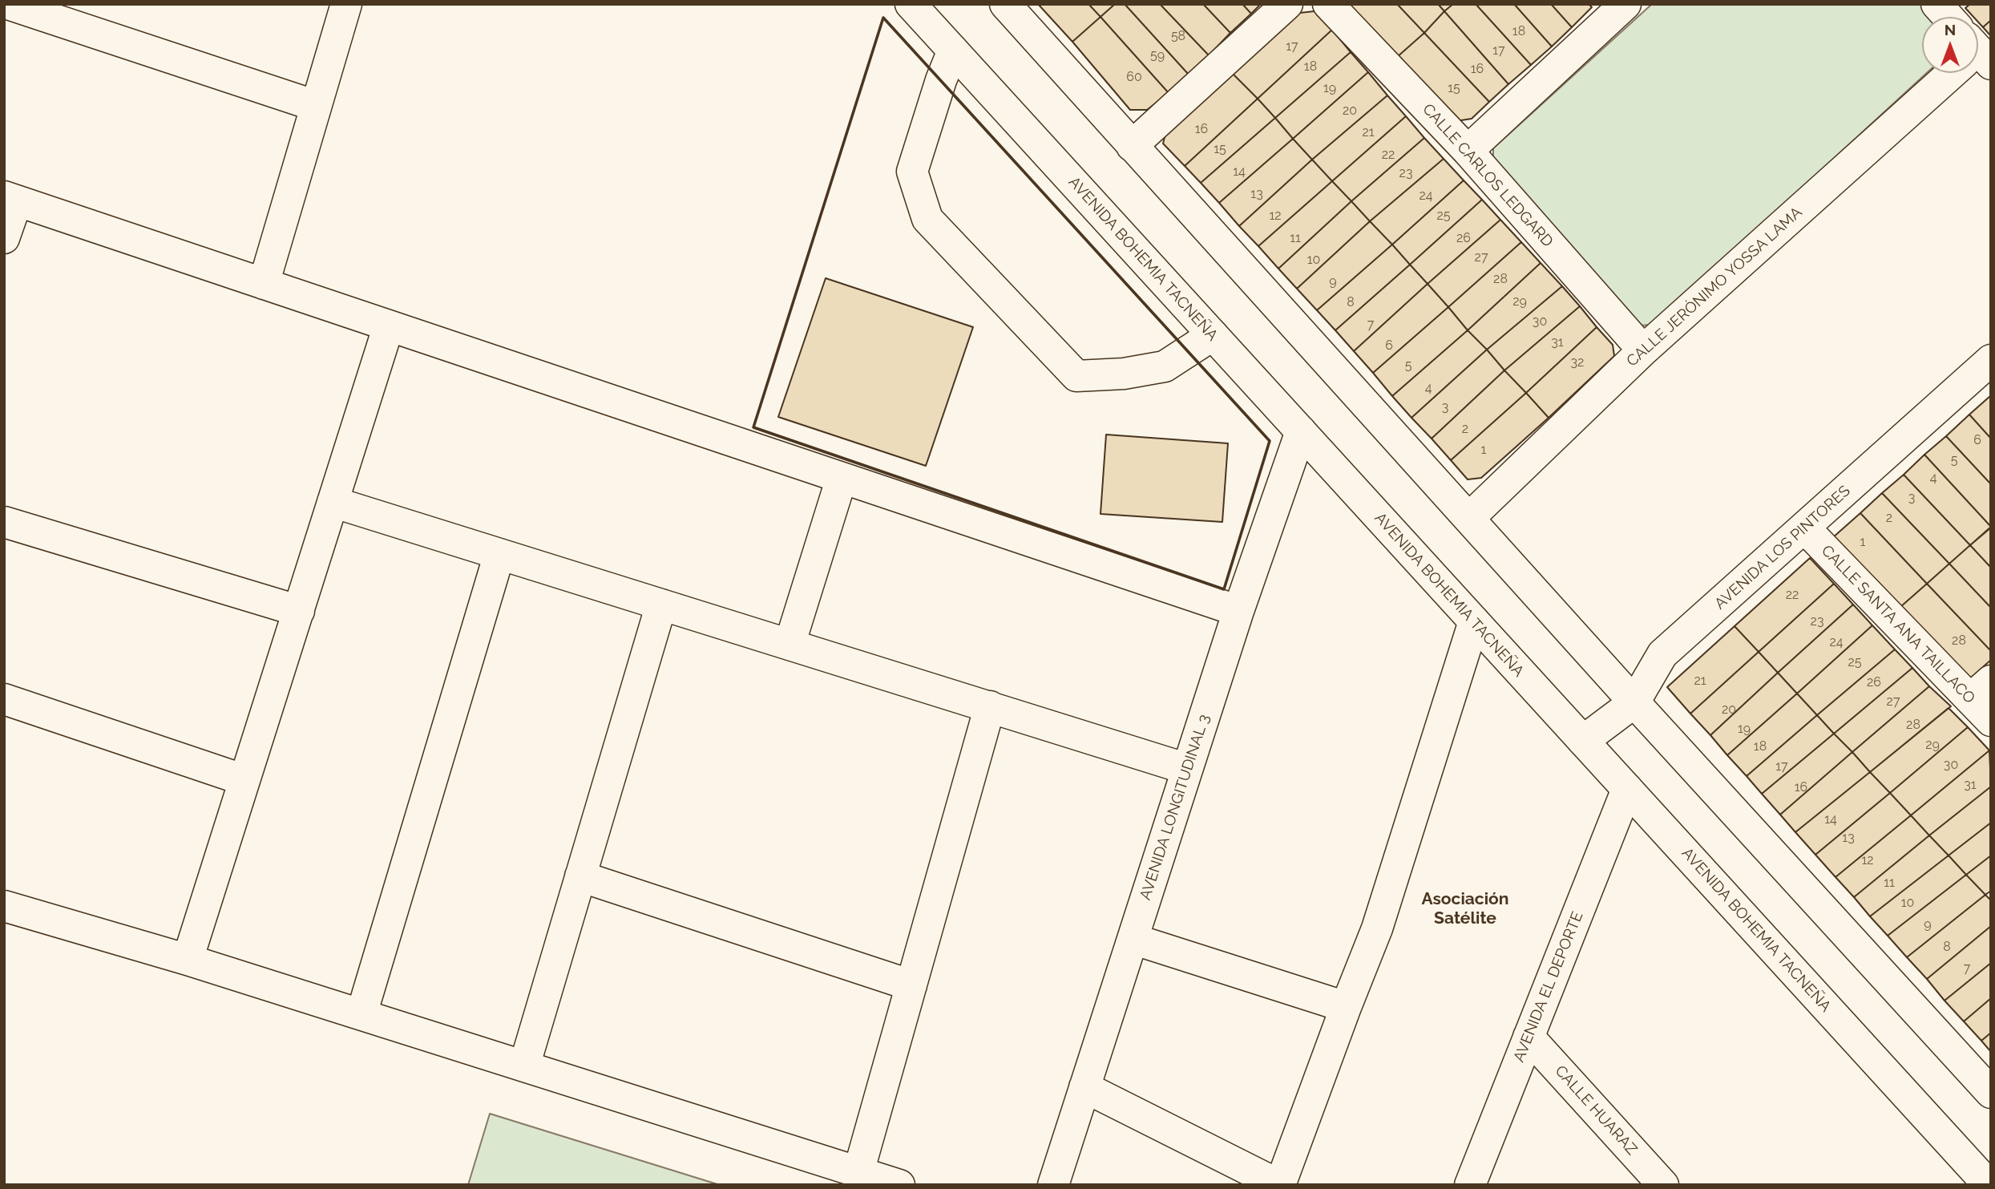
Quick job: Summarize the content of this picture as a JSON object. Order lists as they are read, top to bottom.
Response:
{
  "streets": {
    "street": [
      "CALLE CARLOS LEDGARD",
      "AVENIDA BOHEMIA TACNEÑA",
      "CALLE JERÓNIMO YOSSA LAMA",
      "AVENIDA LOS PINTORES",
      "CALLE SANTA ANA TAILLACO",
      "AVENIDA LONGITUDINAL 3",
      "AVENIDA EL DEPORTE",
      "CALLE HUARAZ"
    ]
  },
  "crossings": [
    ["CALLE CARLOS LEDGARD", "CALLE JERÓNIMO YOSSA LAMA"],
    ["AVENIDA BOHEMIA TACNEÑA", "AVENIDA LOS PINTORES"],
    ["AVENIDA BOHEMIA TACNEÑA", "AVENIDA LONGITUDINAL 3"],
    ["AVENIDA BOHEMIA TACNEÑA", "AVENIDA EL DEPORTE"],
    ["AVENIDA LOS PINTORES", "CALLE SANTA ANA TAILLACO"],
    ["AVENIDA EL DEPORTE", "CALLE HUARAZ"]
  ],
  "districts": ["Asociación Satélite"],
  "house_numbers": [
    "18",
    "58",
    "17",
    "17",
    "59",
    "18",
    "16",
    "60",
    "19",
    "15",
    "20",
    "16",
    "21",
    "15",
    "22",
    "14",
    "23",
    "13",
    "24",
    "12",
    "25",
    "11",
    "26",
    "27",
    "10",
    "28",
    "9",
    "29",
    "8",
    "30",
    "7",
    "31",
    "6",
    "32",
    "5",
    "4",
    "3",
    "2",
    "6",
    "1",
    "5",
    "4",
    "3",
    "2",
    "1",
    "22",
    "23",
    "28",
    "24",
    "25",
    "21",
    "26",
    "27",
    "20",
    "28",
    "19",
    "29",
    "18",
    "30",
    "17",
    "31",
    "16",
    "14",
    "13",
    "12",
    "11",
    "10",
    "9",
    "8",
    "7"
  ],
  "north": "top"
}
